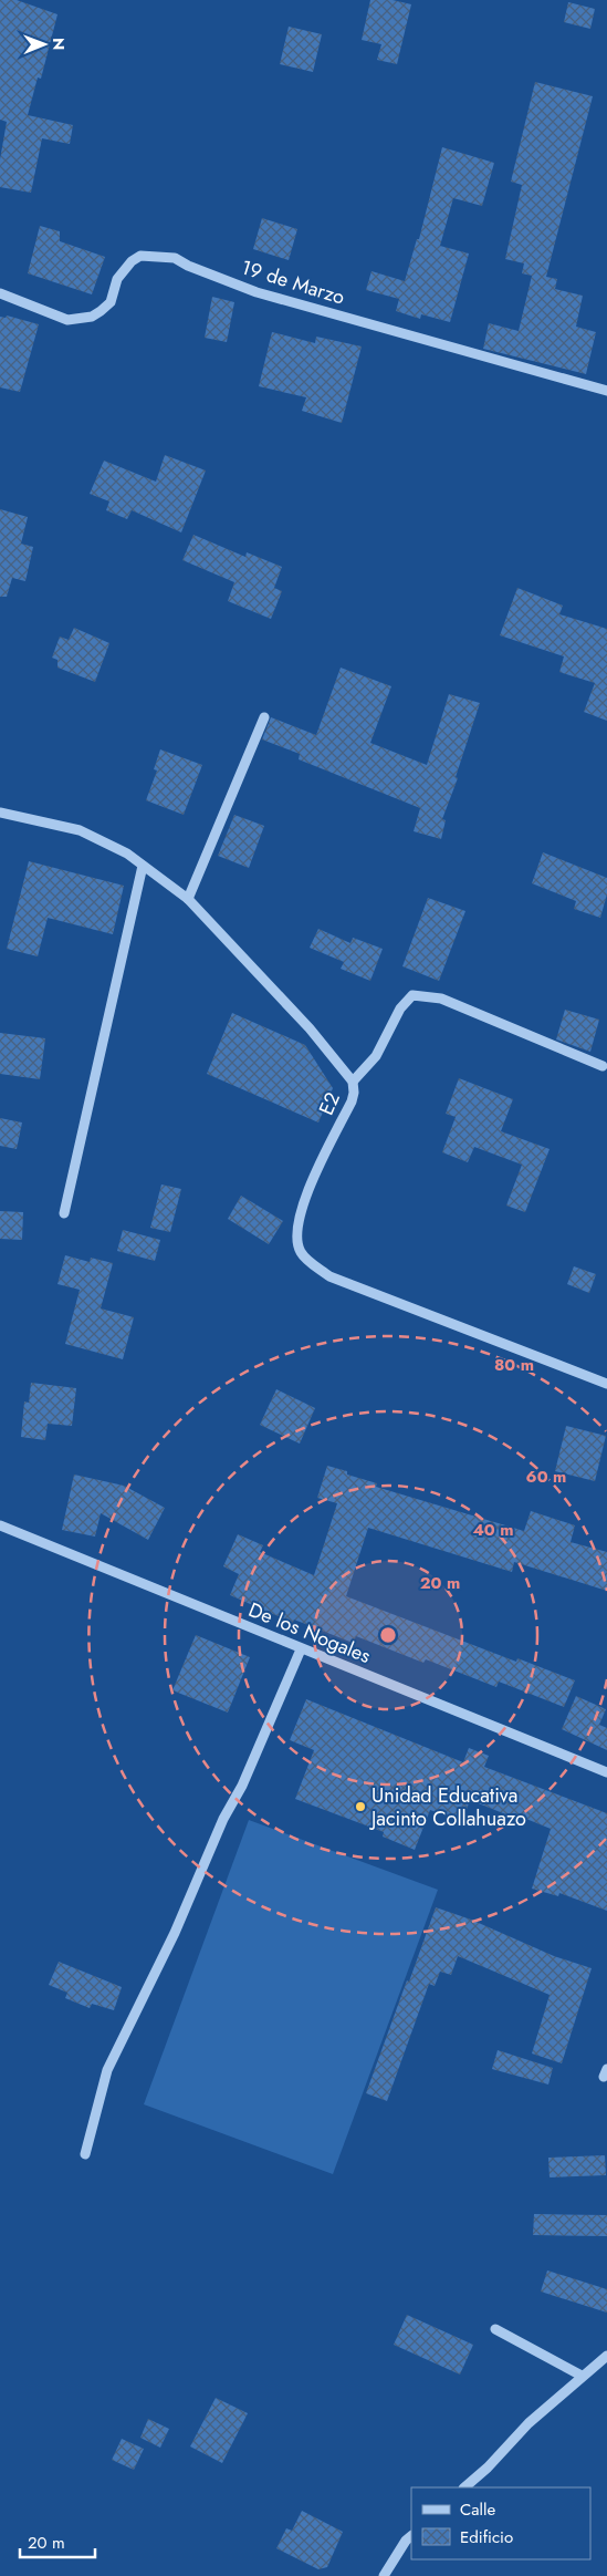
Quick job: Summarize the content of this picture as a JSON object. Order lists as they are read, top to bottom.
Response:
{
  "streets": {
    "street": ["19 de Marzo", "E2", "De los Nogales"]
  },
  "places": ["Unidad Educativa Jacinto Collahuazo"],
  "legend": ["Calle", "Edificio"],
  "scale_bar": "20 m",
  "north": "right",
  "rings": [
    "80 m",
    "60 m",
    "40 m",
    "20 m"
  ]
}
